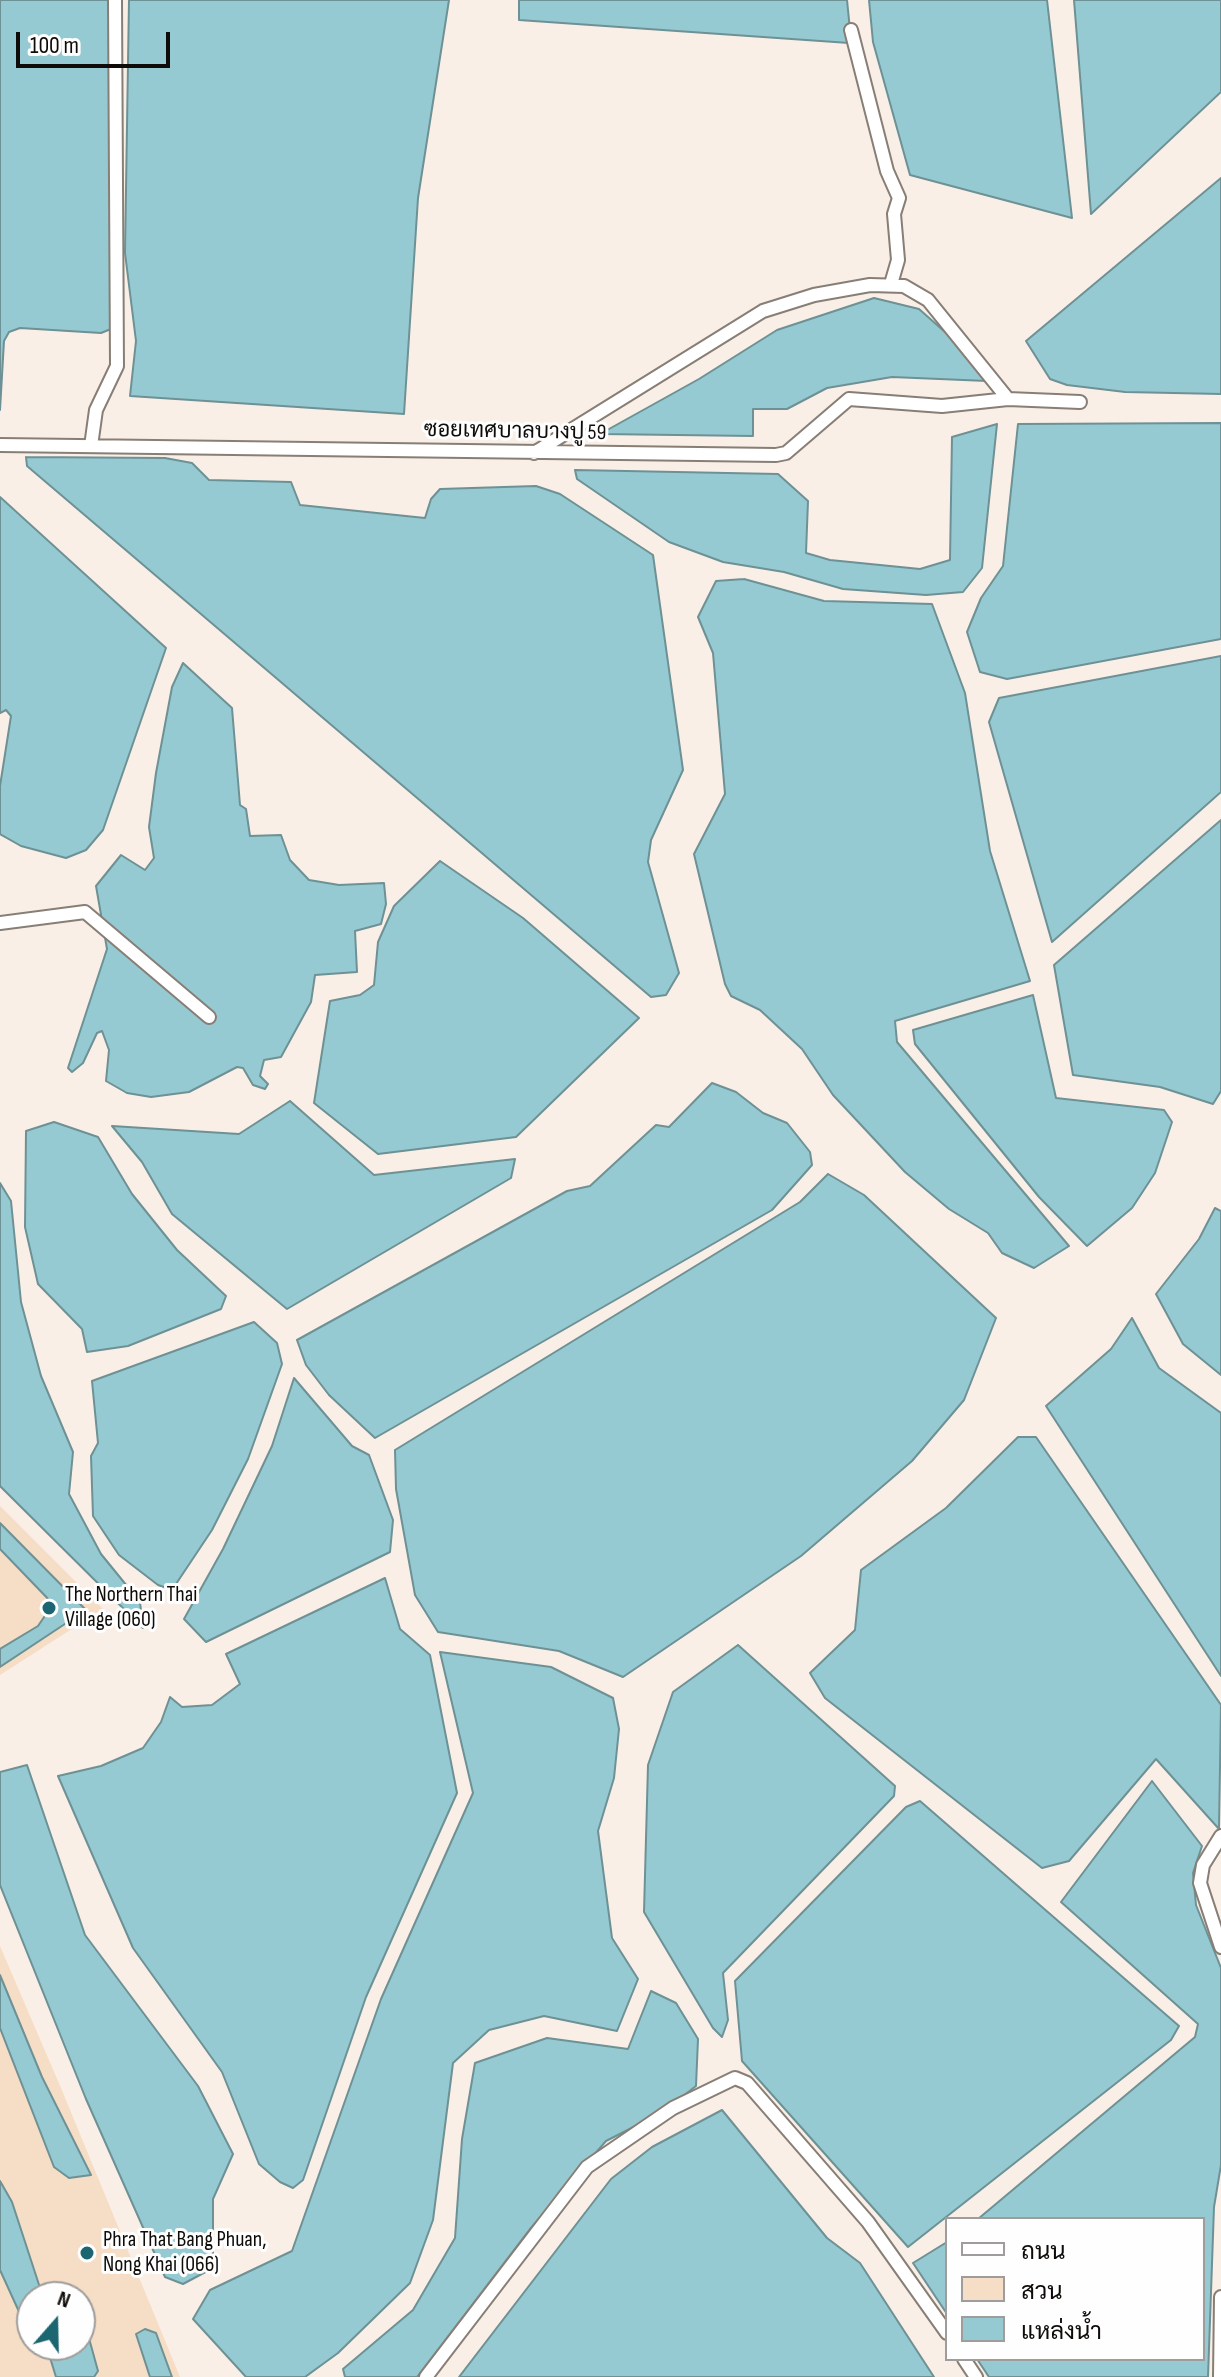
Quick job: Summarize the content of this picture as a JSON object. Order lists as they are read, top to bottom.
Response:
{
  "streets": {
    "street": ["ซอยเทศบาลบางปู 59"]
  },
  "places": ["The Northern Thai Village (060)", "Phra That Bang Phuan, Nong Khai (066)"],
  "legend": ["ถนน", "สวน", "แหล่งน้ำ"],
  "scale_bar": "100 m",
  "north": "top"
}
